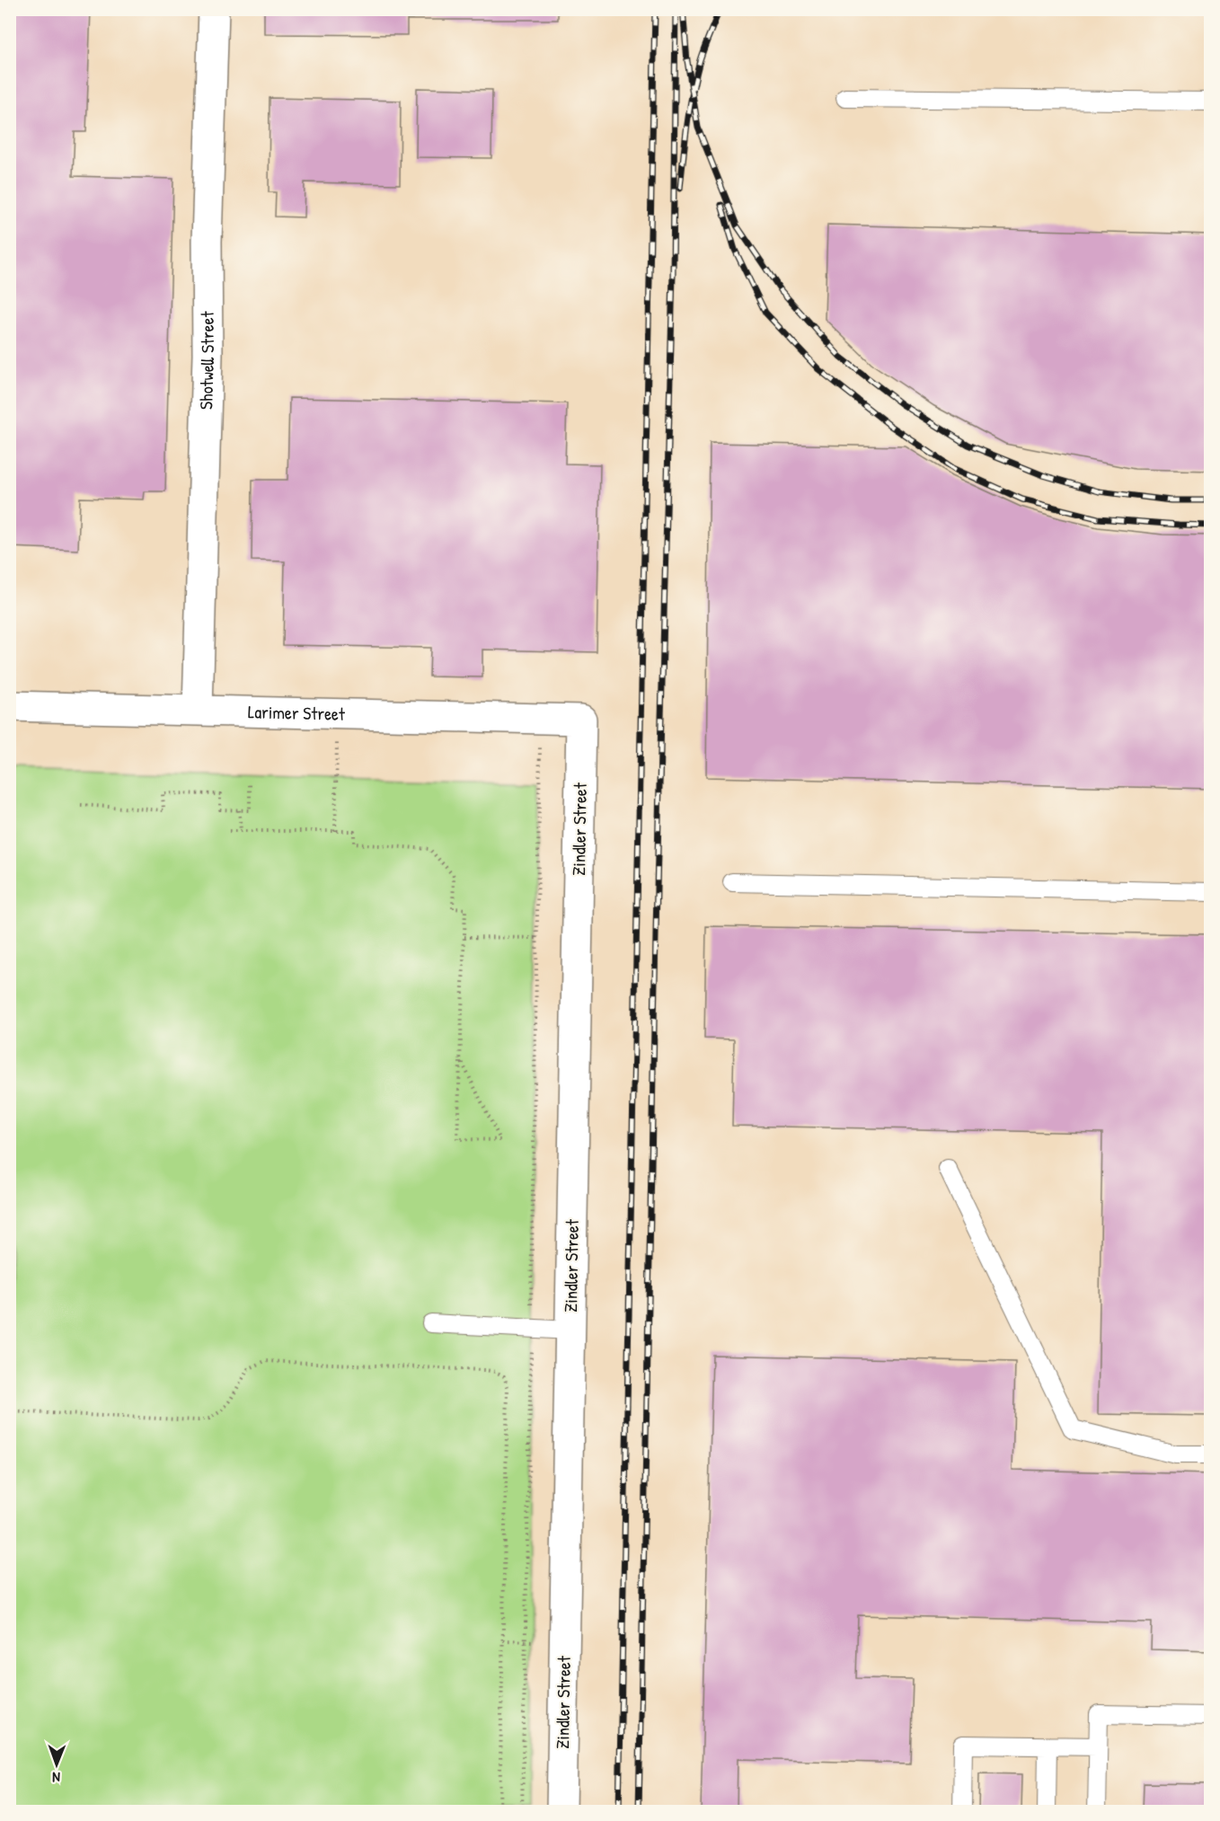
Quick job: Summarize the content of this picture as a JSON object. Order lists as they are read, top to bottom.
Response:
{
  "streets": {
    "street": ["Shotwell Street", "Larimer Street", "Zindler Street"]
  },
  "crossings": [
    ["Shotwell Street", "Larimer Street"],
    ["Larimer Street", "Zindler Street"]
  ],
  "north": "bottom"
}
